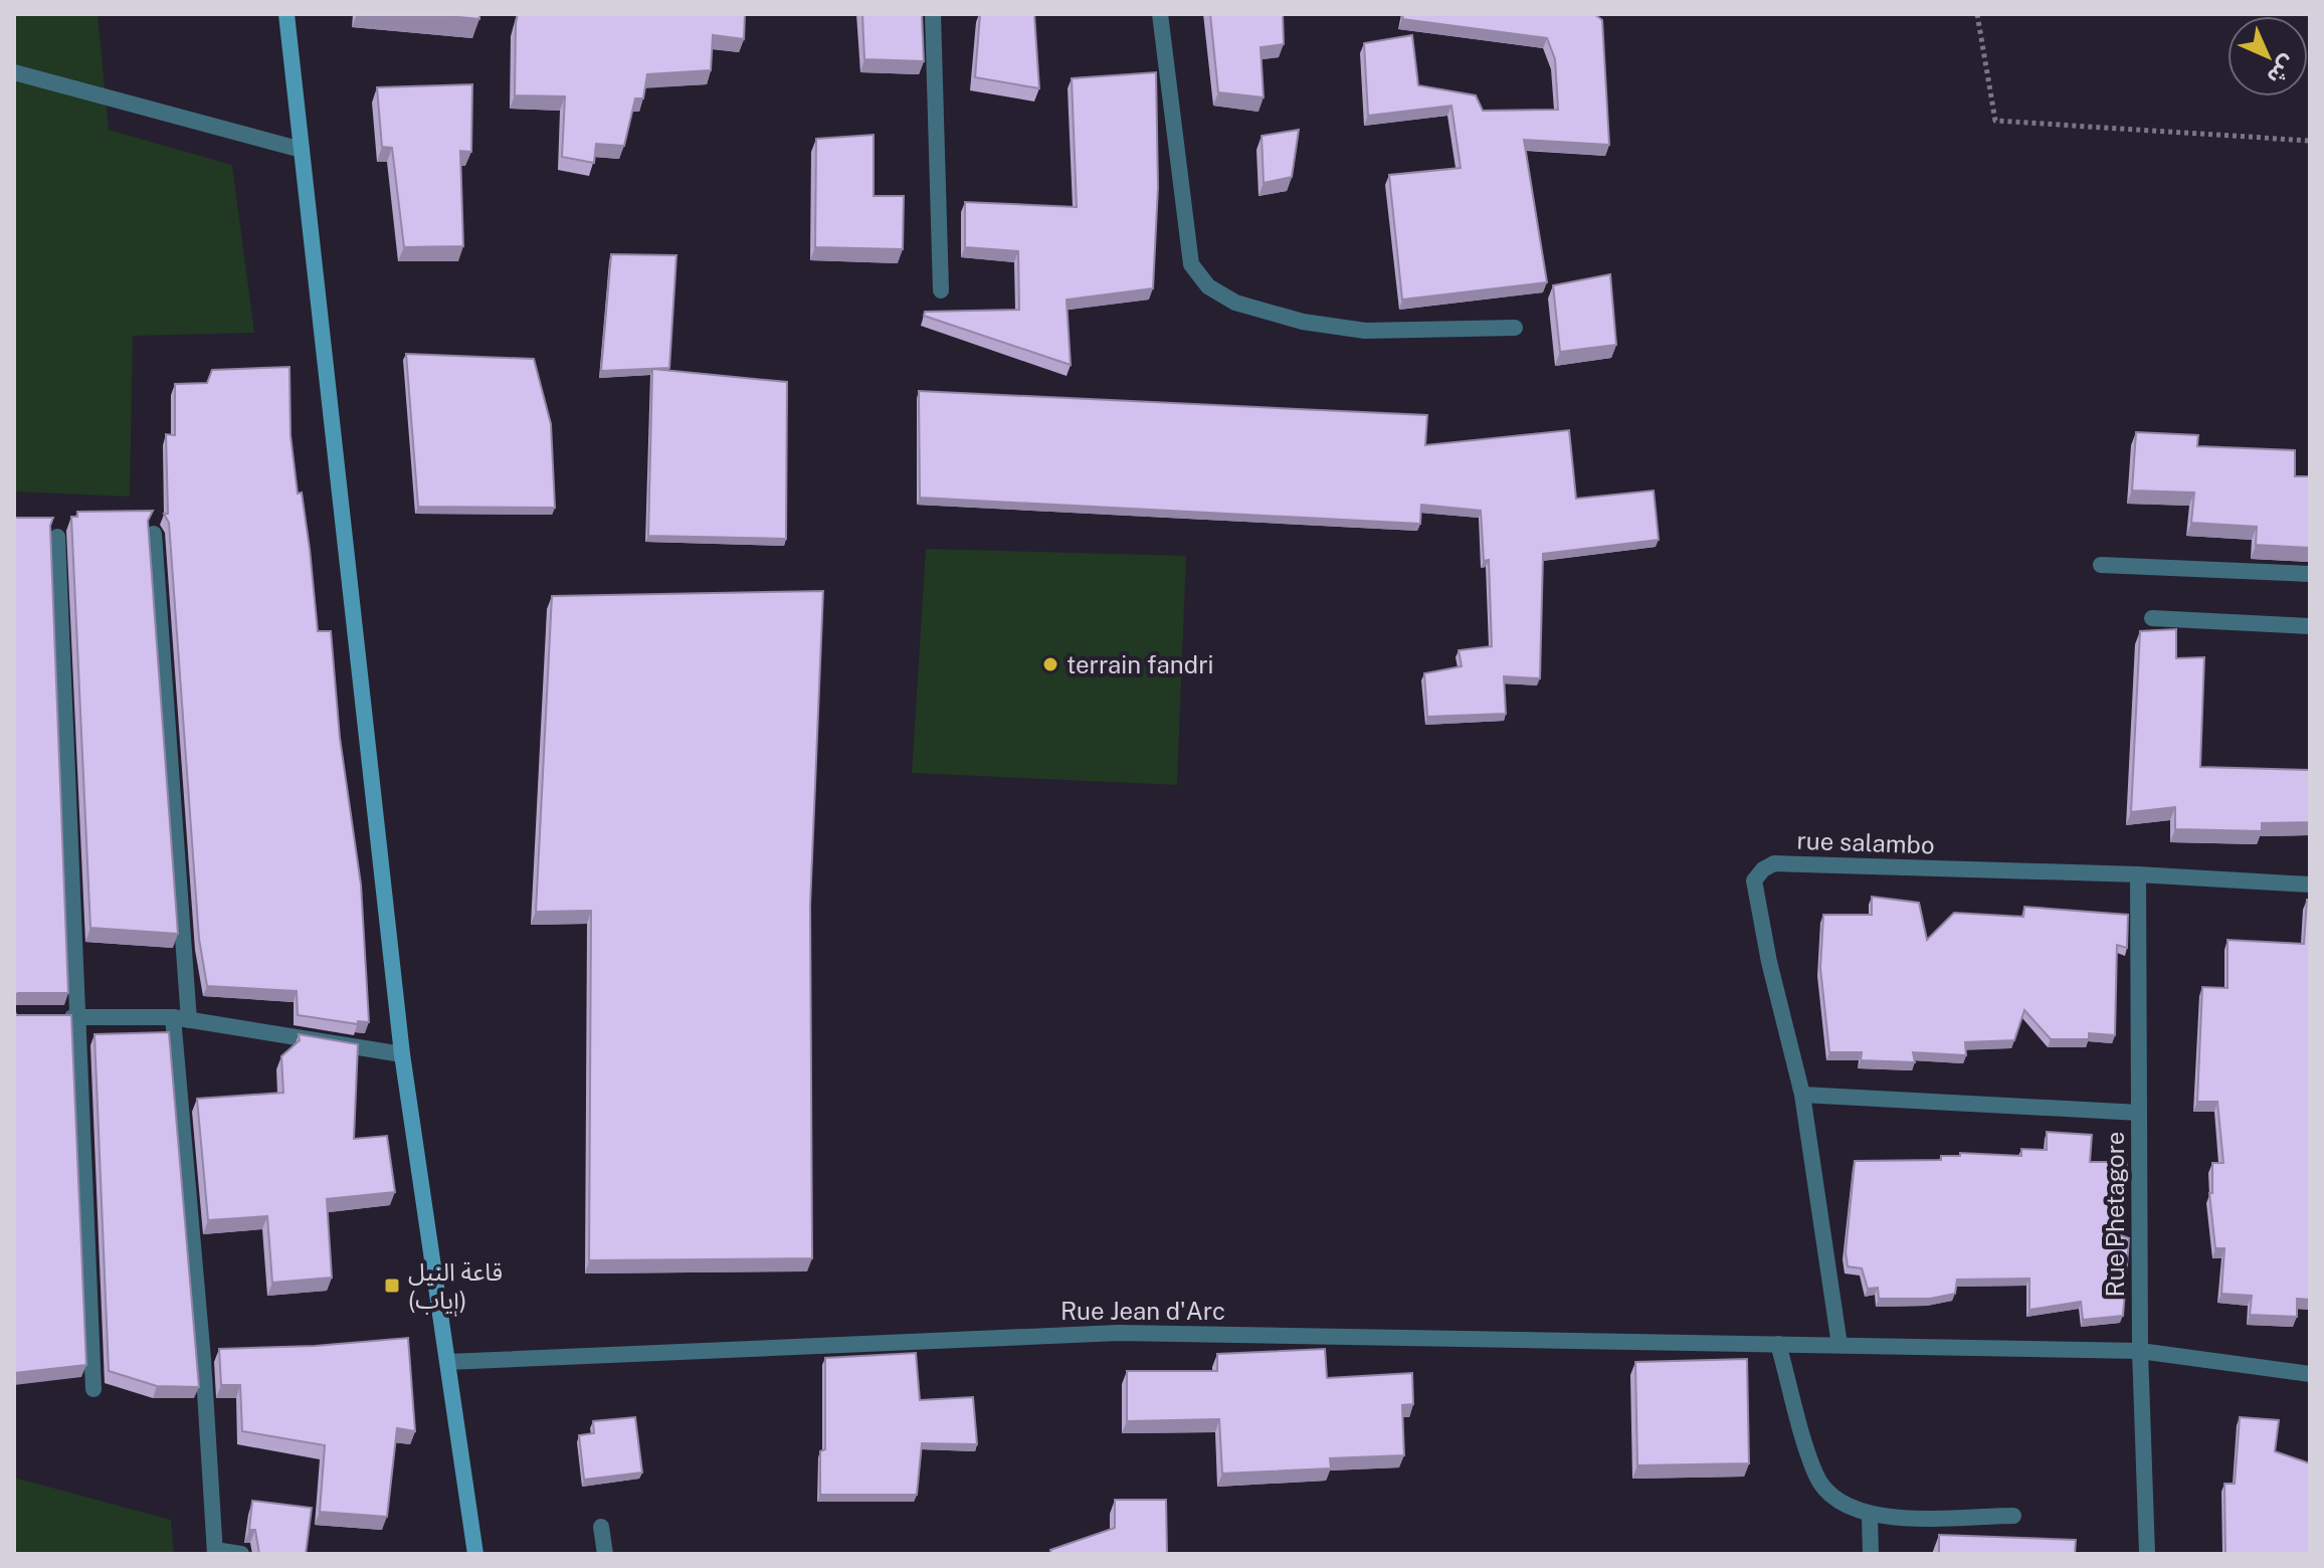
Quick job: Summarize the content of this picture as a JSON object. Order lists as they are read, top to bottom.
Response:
{
  "streets": {
    "street": ["rue salambo", "Rue Phetagore", "Rue Jean d'Arc"]
  },
  "crossings": [
    ["rue salambo", "Rue Phetagore"],
    ["rue salambo", "Rue Jean d'Arc"],
    ["Rue Phetagore", "Rue Jean d'Arc"]
  ],
  "places": {
    "other": ["terrain fandri"],
    "transit": ["قاعة النيل (إياب)"]
  },
  "north": "bottom right"
}
